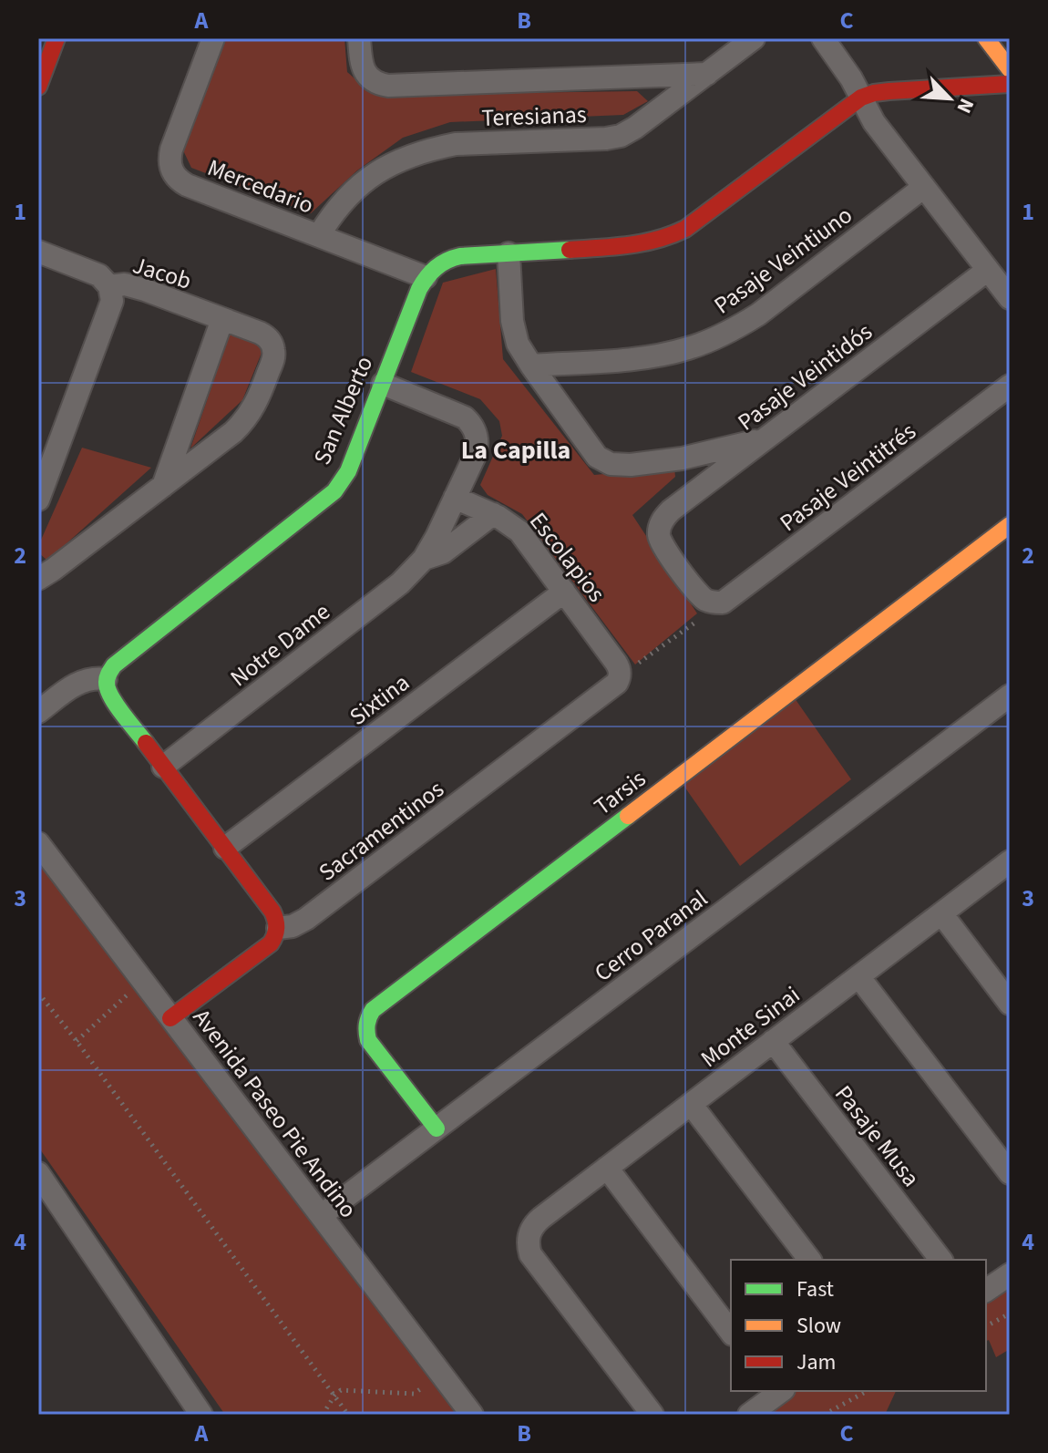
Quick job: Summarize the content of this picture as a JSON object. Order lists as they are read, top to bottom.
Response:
{
  "streets": {
    "street": [
      "Teresianas",
      "Mercedario",
      "Pasaje Veintiuno",
      "Jacob",
      "Pasaje Veintidós",
      "San Alberto",
      "Pasaje Veintitrés",
      "Escolapios",
      "Notre Dame",
      "Sixtina",
      "Tarsis",
      "Sacramentinos",
      "Cerro Paranal",
      "Monte Sinai",
      "Avenida Paseo Pie Andino",
      "Pasaje Musa"
    ]
  },
  "crossings": [
    ["Teresianas", "Mercedario"],
    ["Mercedario", "San Alberto"],
    ["Pasaje Veintidós", "Pasaje Veintitrés"],
    ["Escolapios", "Notre Dame"],
    ["Escolapios", "Sixtina"],
    ["Escolapios", "Sacramentinos"],
    ["Tarsis", "Cerro Paranal"],
    ["Sacramentinos", "Avenida Paseo Pie Andino"],
    ["Cerro Paranal", "Avenida Paseo Pie Andino"],
    ["Monte Sinai", "Pasaje Musa"]
  ],
  "districts": ["La Capilla"],
  "legend": ["Fast", "Slow", "Jam"],
  "north": "bottom right",
  "grid": {
    "columns": ["A", "B", "C"],
    "rows": [
      "1",
      "2",
      "3",
      "4"
    ]
  }
}
